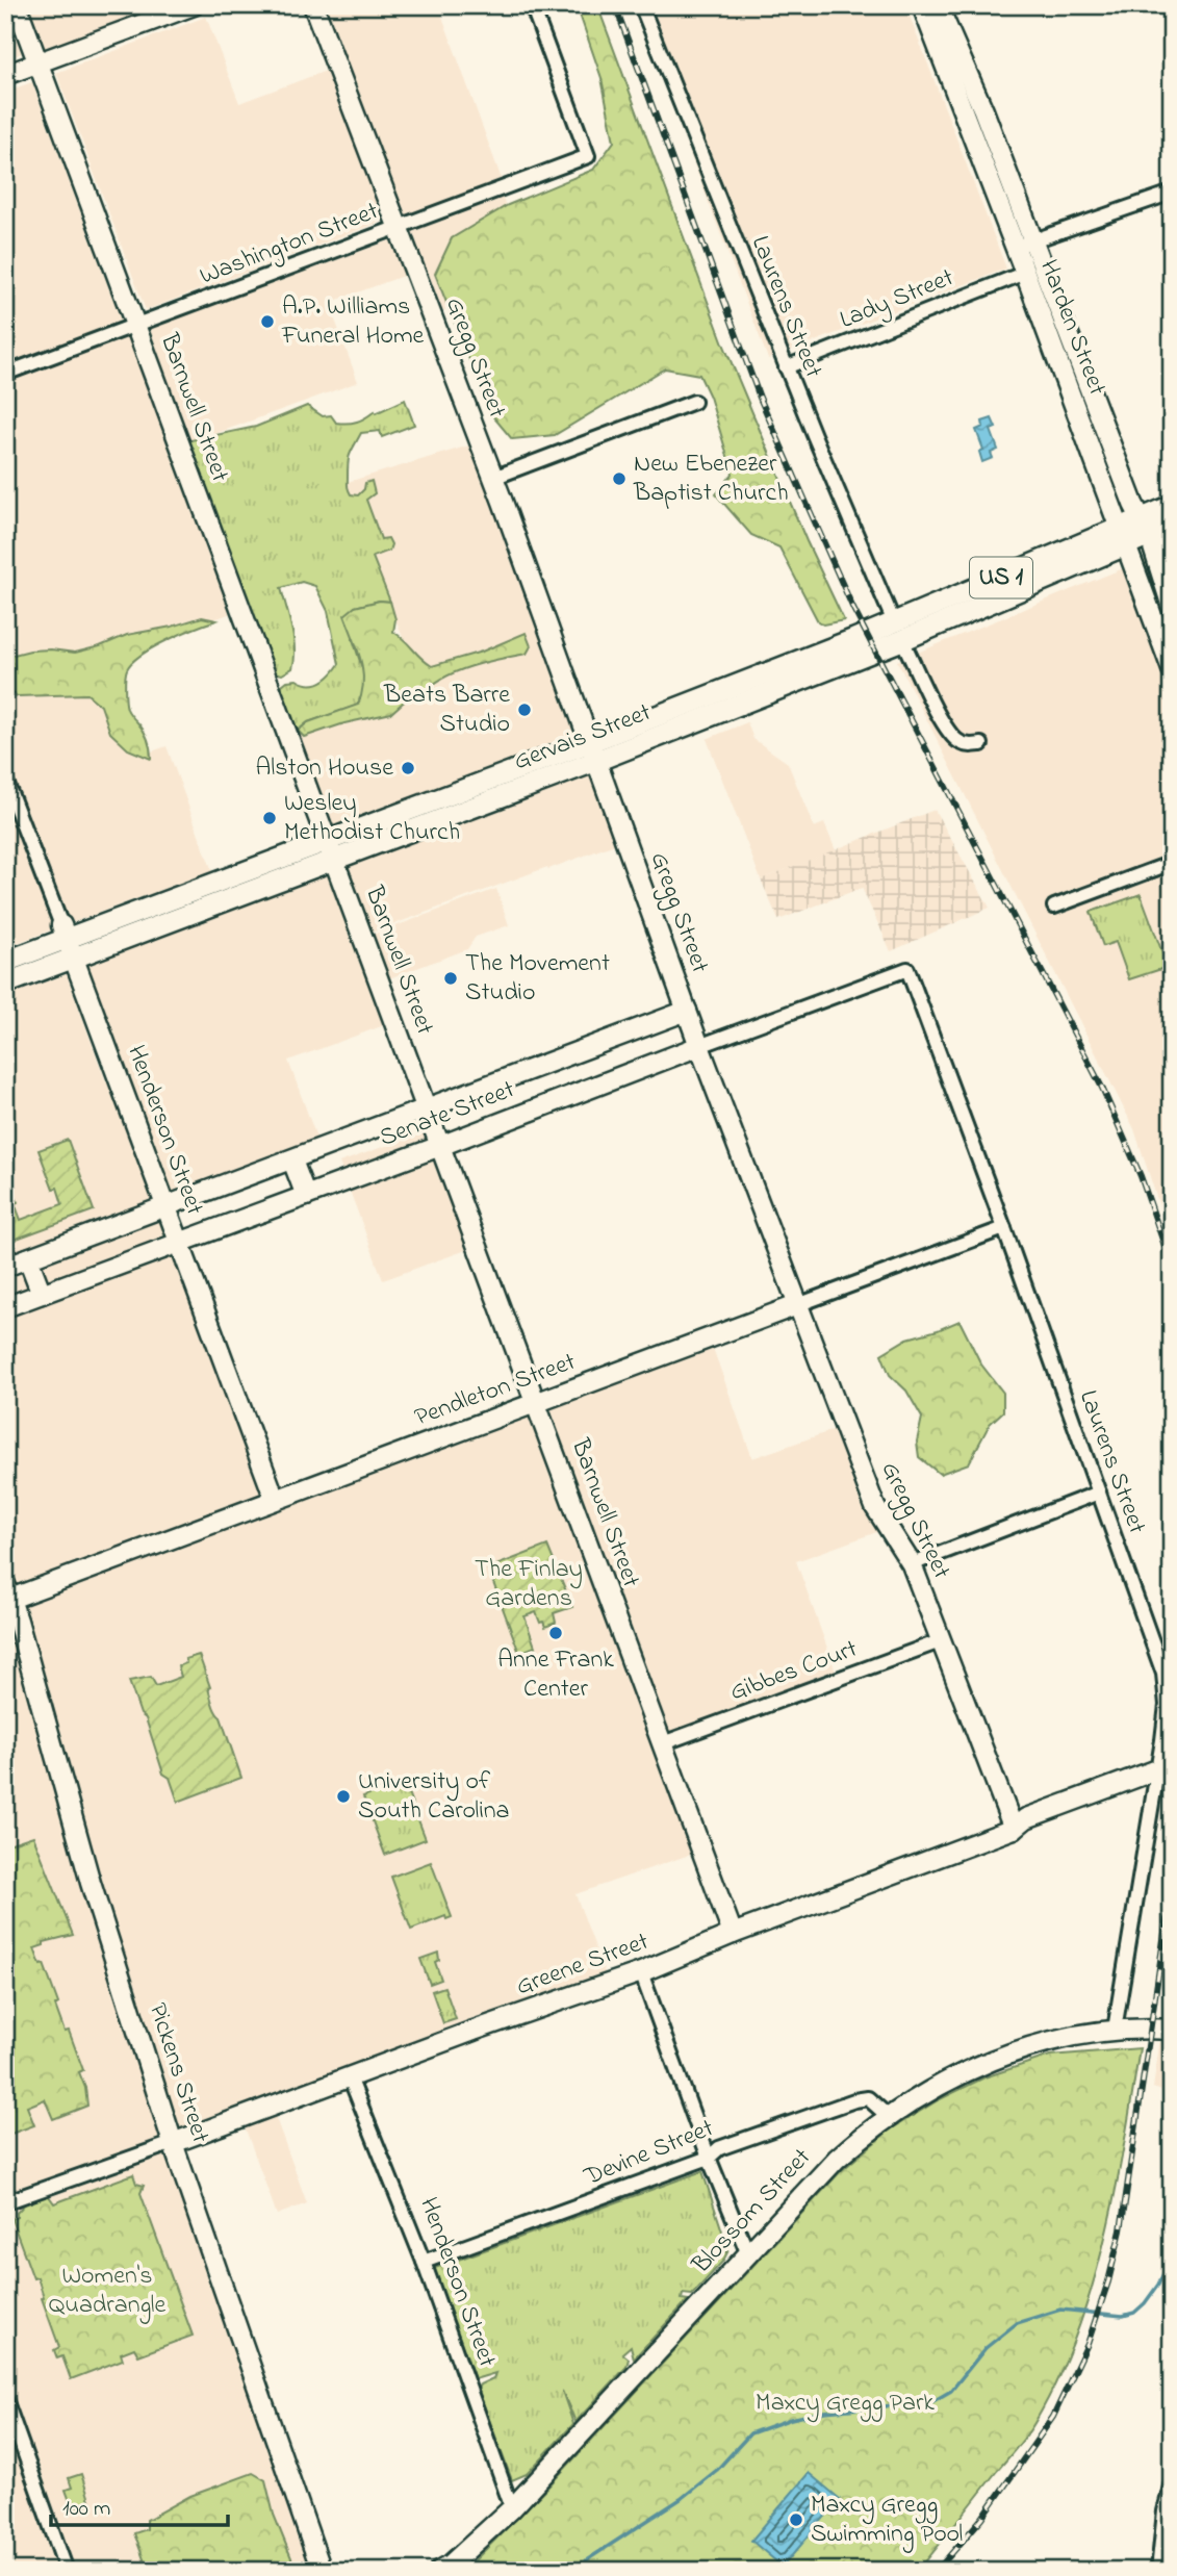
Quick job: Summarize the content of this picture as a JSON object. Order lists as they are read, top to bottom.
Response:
{
  "streets": {
    "main road": ["US 1", "Gervais Street"],
    "street": [
      "Washington Street",
      "Lady Street",
      "Laurens Street",
      "Harden Street",
      "Gregg Street",
      "Barnwell Street",
      "Senate Street",
      "Henderson Street",
      "Pendleton Street",
      "Gibbes Court",
      "Greene Street",
      "Pickens Street",
      "Devine Street",
      "Blossom Street"
    ]
  },
  "crossings": [
    ["Washington Street", "Gregg Street"],
    ["Washington Street", "Barnwell Street"],
    ["Lady Street", "Laurens Street"],
    ["Lady Street", "Harden Street"],
    ["Laurens Street", "Gervais Street"],
    ["Laurens Street", "Senate Street"],
    ["Laurens Street", "Pendleton Street"],
    ["Laurens Street", "Greene Street"],
    ["Laurens Street", "Blossom Street"],
    ["Harden Street", "Gervais Street"],
    ["Gregg Street", "Gervais Street"],
    ["Gregg Street", "Senate Street"],
    ["Gregg Street", "Pendleton Street"],
    ["Gregg Street", "Gibbes Court"],
    ["Gregg Street", "Greene Street"],
    ["Barnwell Street", "Gervais Street"],
    ["Barnwell Street", "Senate Street"],
    ["Barnwell Street", "Pendleton Street"],
    ["Barnwell Street", "Gibbes Court"],
    ["Barnwell Street", "Greene Street"],
    ["Gervais Street", "Henderson Street"],
    ["Senate Street", "Henderson Street"],
    ["Henderson Street", "Pendleton Street"],
    ["Henderson Street", "Greene Street"],
    ["Henderson Street", "Devine Street"],
    ["Henderson Street", "Blossom Street"],
    ["Pendleton Street", "Pickens Street"],
    ["Greene Street", "Pickens Street"],
    ["Devine Street", "Blossom Street"]
  ],
  "parks": ["The Finlay Gardens", "Women's Quadrangle", "Maxcy Gregg Park"],
  "places": [
    "A.P. Williams Funeral Home",
    "New Ebenezer Baptist Church",
    "Beats Barre Studio",
    "Alston House",
    "Wesley Methodist Church",
    "The Movement Studio",
    "Anne Frank Center",
    "University of South Carolina",
    "Maxcy Gregg Swimming Pool"
  ],
  "scale_bar": "100 m"
}
